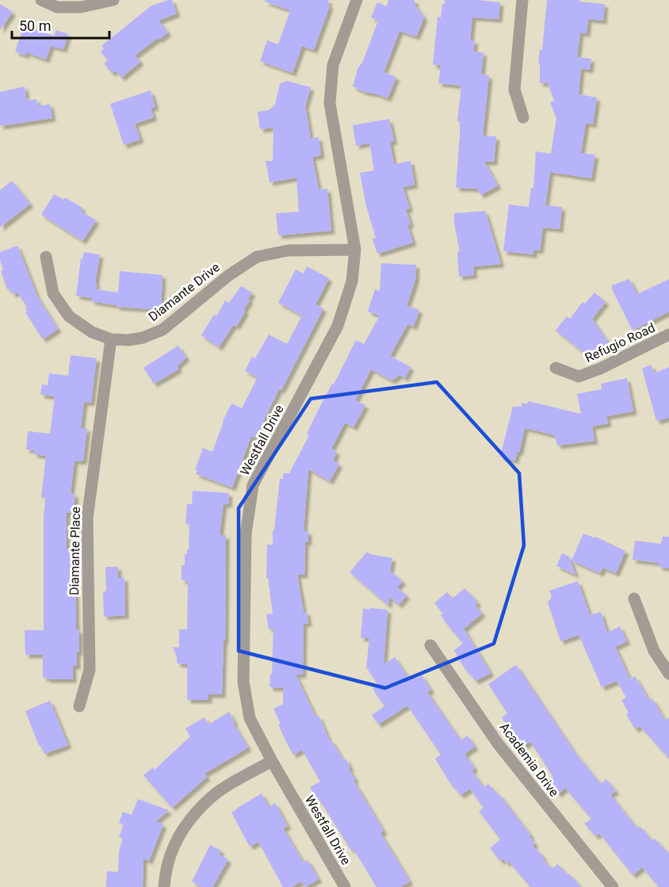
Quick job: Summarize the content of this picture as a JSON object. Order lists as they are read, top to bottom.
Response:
{
  "streets": {
    "street": [
      "Diamante Drive",
      "Refugio Road",
      "Westfall Drive",
      "Diamante Place",
      "Academia Drive"
    ]
  },
  "crossings": [
    ["Diamante Drive", "Westfall Drive"],
    ["Diamante Drive", "Diamante Place"]
  ],
  "scale_bar": "50 m"
}
